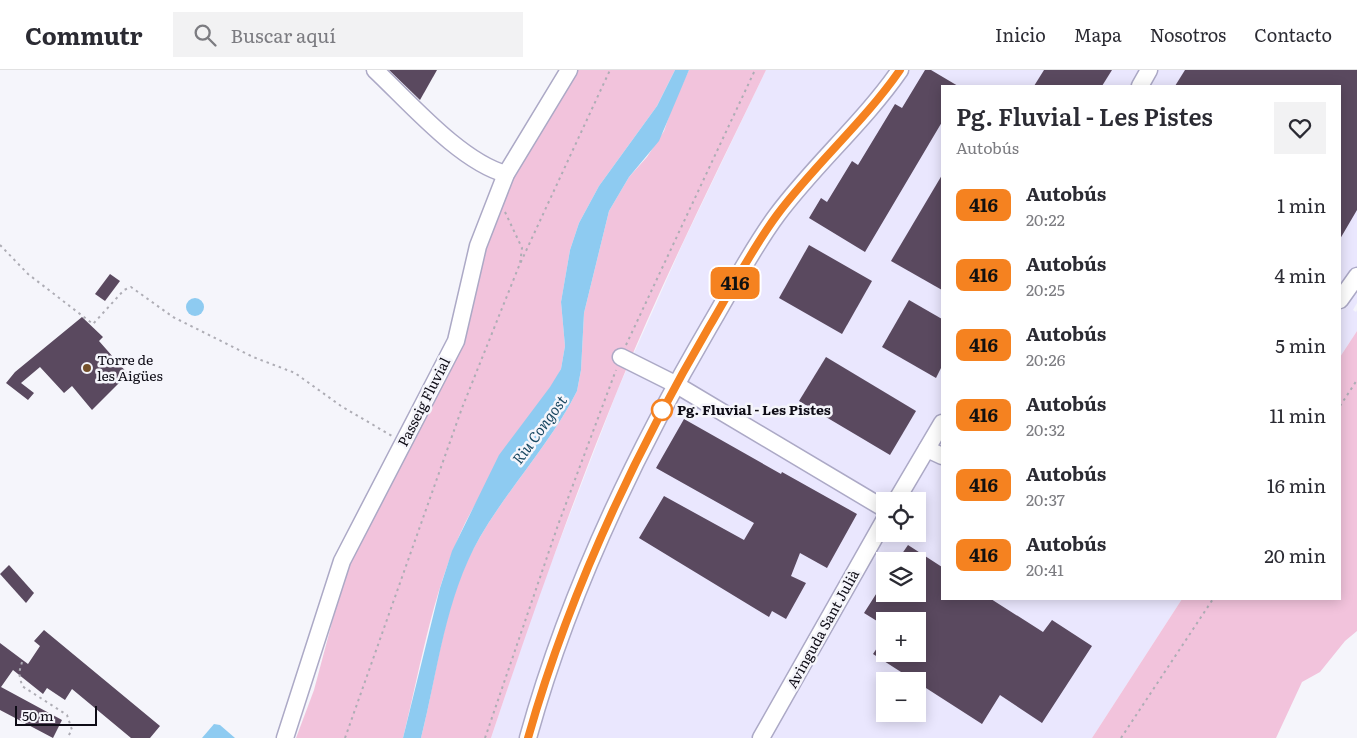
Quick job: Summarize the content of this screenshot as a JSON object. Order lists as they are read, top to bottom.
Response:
{
  "streets": {
    "street": ["Passeig Fluvial", "Avinguda Sant Julià"]
  },
  "water": ["Riu Congost"],
  "places": ["Torre de les Aigües", "Pg. Fluvial - Les Pistes"],
  "lines": ["bus line 416"],
  "scale_bar": "50 m",
  "page": {
    "header": "Commutr",
    "search": "Buscar aquí",
    "nav": [
      "Inicio",
      "Mapa",
      "Nosotros",
      "Contacto"
    ],
    "on_map": "416",
    "heading": ["Pg. Fluvial - Les Pistes", "Autobús"],
    "list": [
      {
        "mark": "416",
        "name": "Autobús",
        "note": "20:22",
        "value": "1 min"
      },
      {
        "mark": "416",
        "name": "Autobús",
        "note": "20:25",
        "value": "4 min"
      },
      {
        "mark": "416",
        "name": "Autobús",
        "note": "20:26",
        "value": "5 min"
      },
      {
        "mark": "416",
        "name": "Autobús",
        "note": "20:32",
        "value": "11 min"
      },
      {
        "mark": "416",
        "name": "Autobús",
        "note": "20:37",
        "value": "16 min"
      },
      {
        "mark": "416",
        "name": "Autobús",
        "note": "20:41",
        "value": "20 min"
      }
    ],
    "map_buttons": ["+", "−"],
    "scale": "50 m"
  }
}
